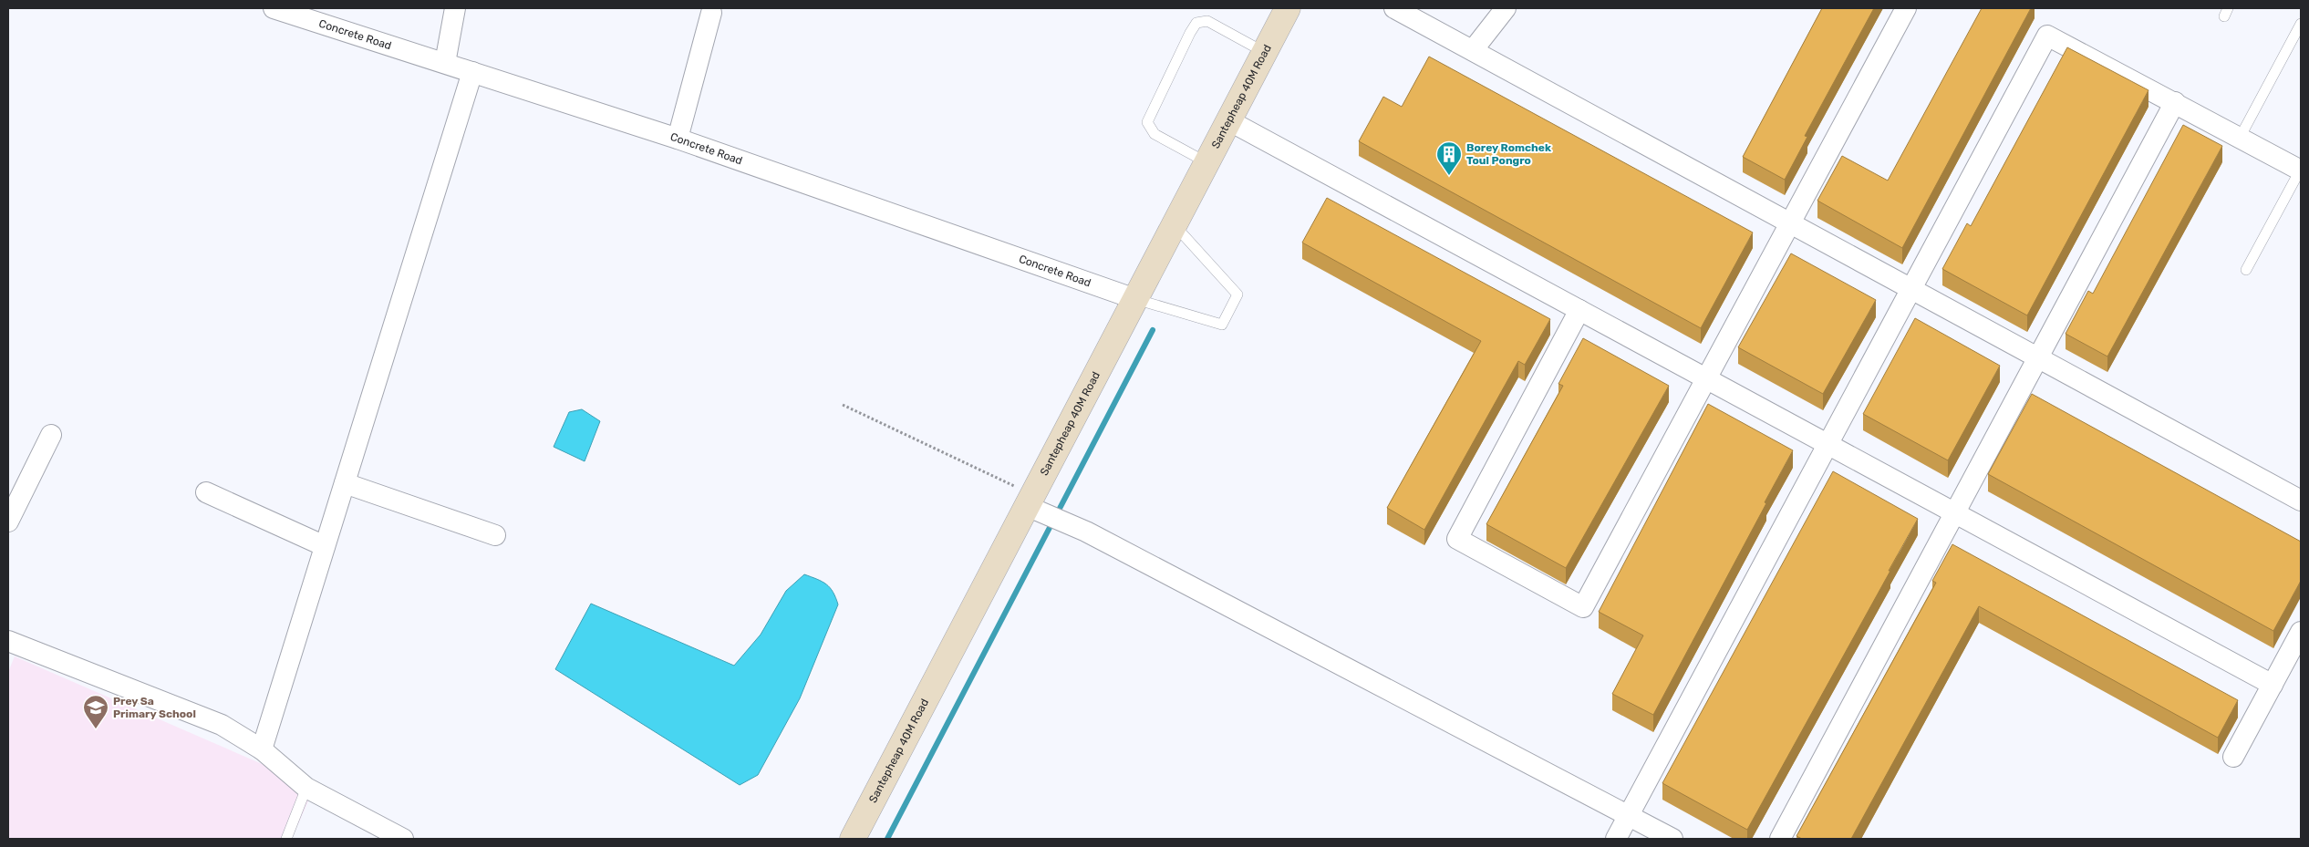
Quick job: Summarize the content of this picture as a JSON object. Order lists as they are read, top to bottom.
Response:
{
  "streets": {
    "main road": ["Santepheap 40M Road"],
    "street": ["Concrete Road"]
  },
  "crossings": [
    ["Concrete Road", "Santepheap 40M Road"]
  ],
  "places": {
    "building": ["Borey Romchek Toul Pongro"],
    "school or university": ["Prey Sa Primary School"]
  }
}
